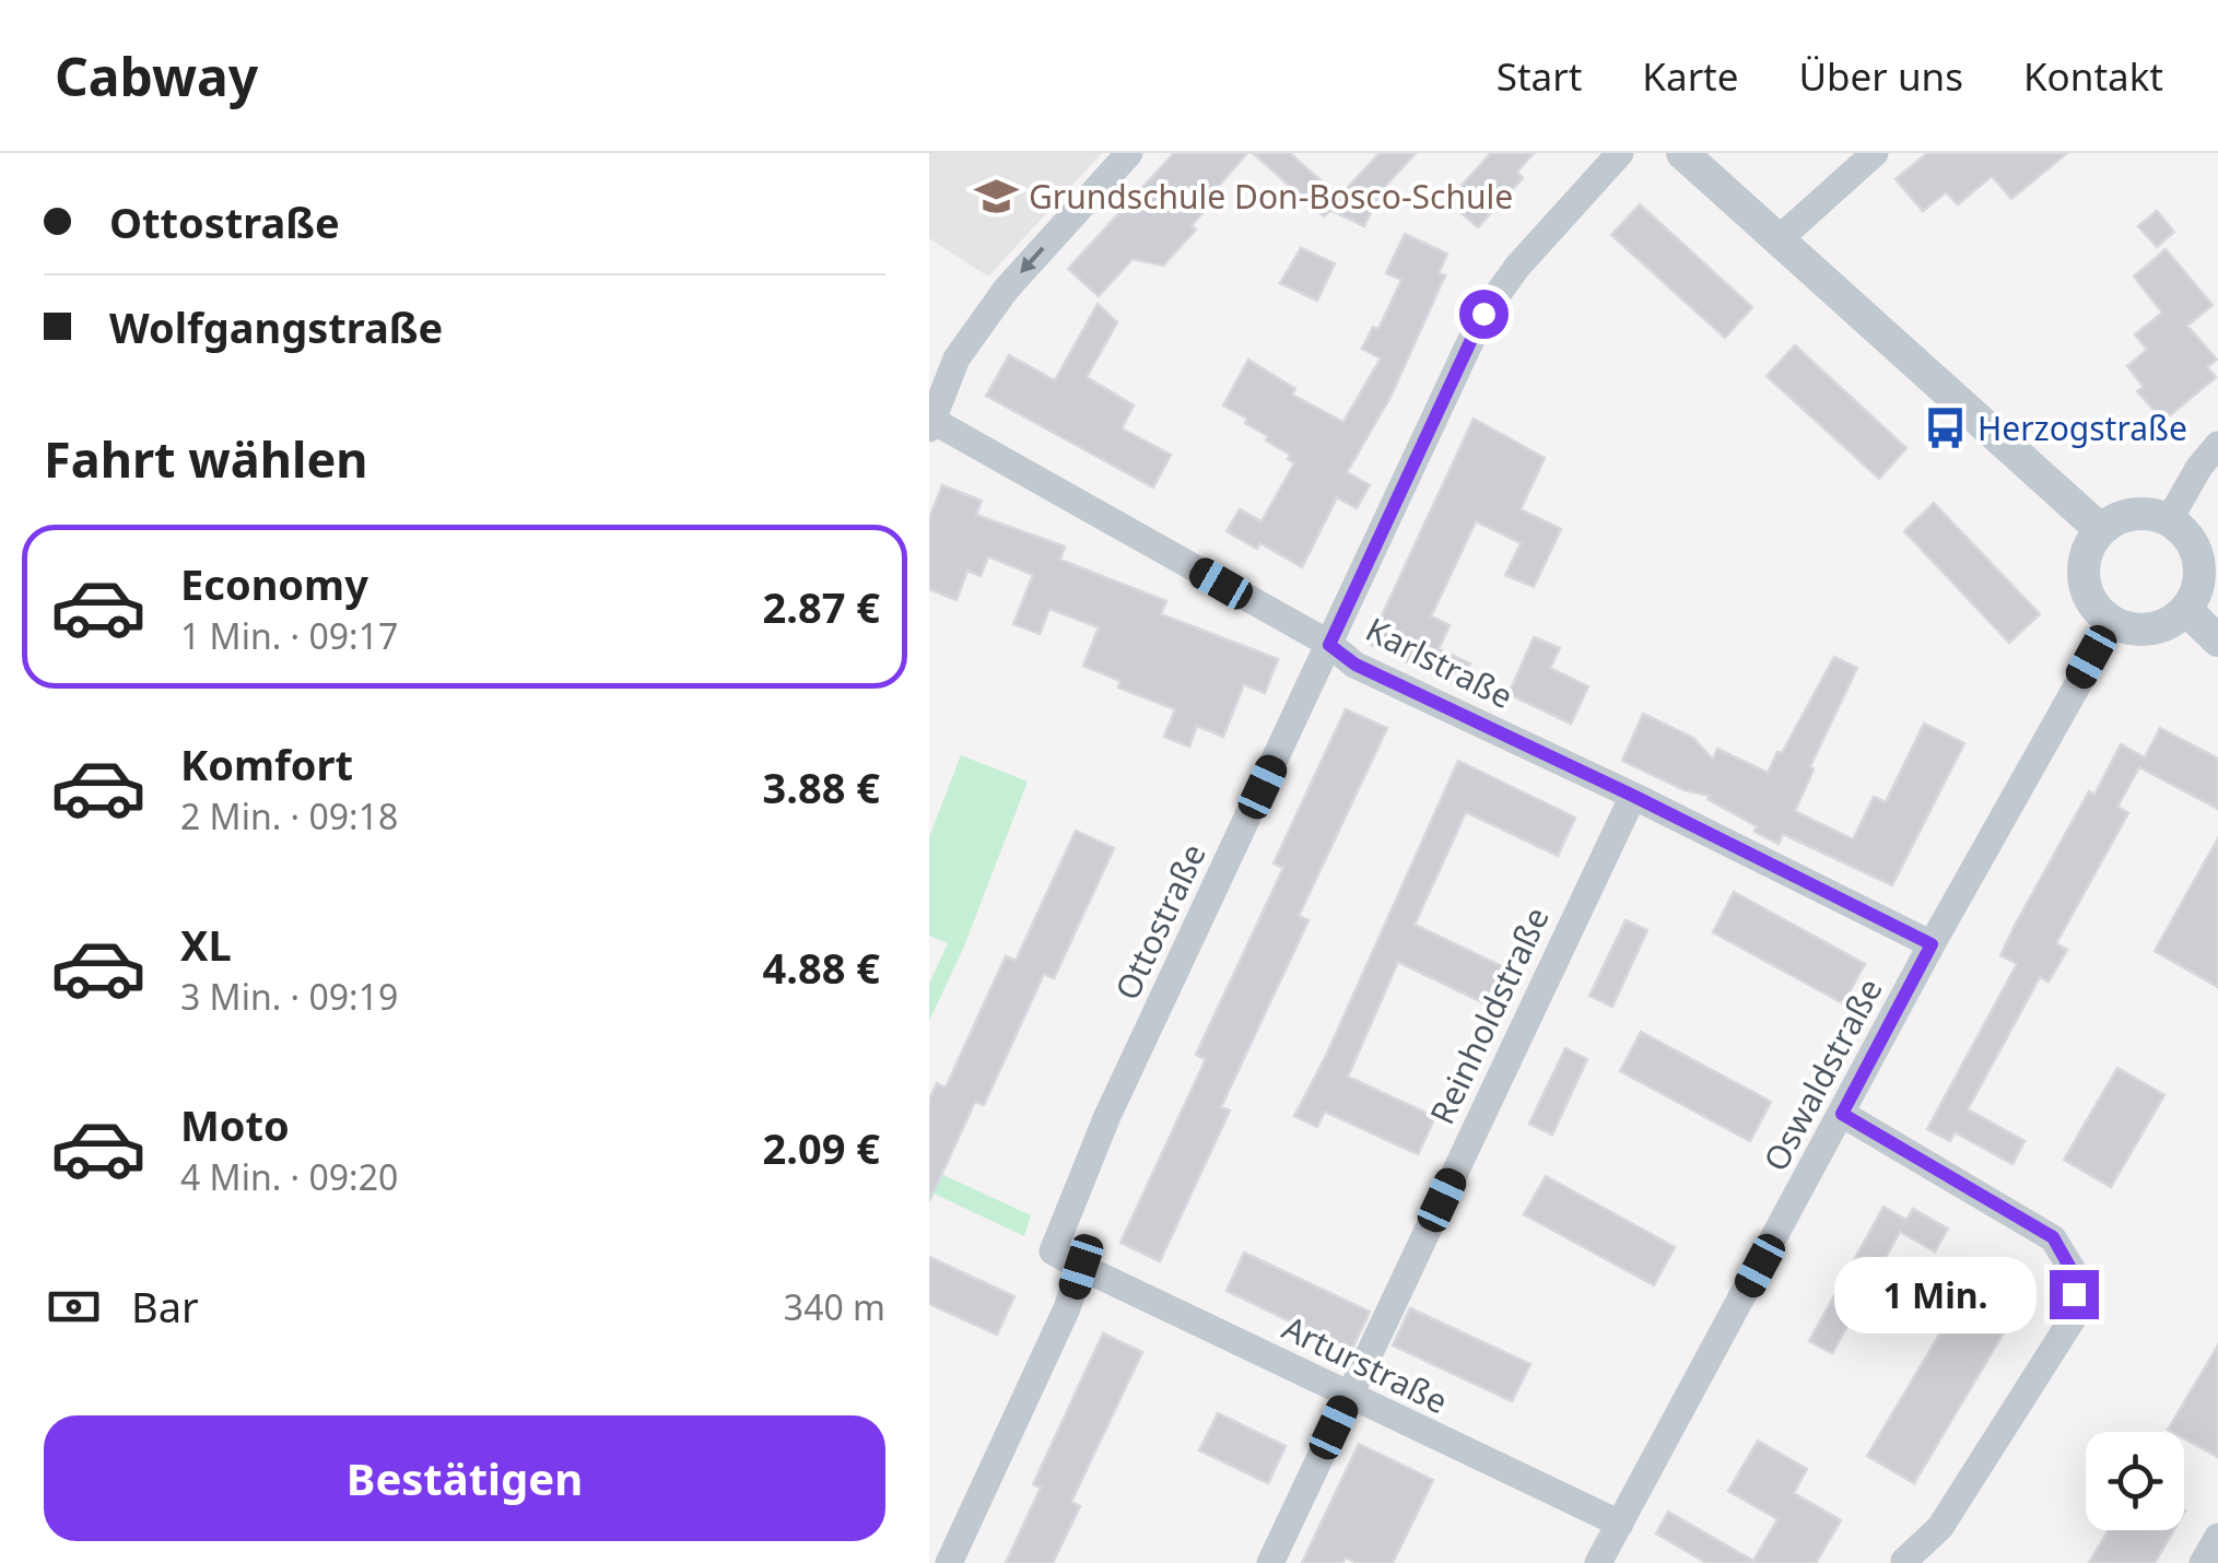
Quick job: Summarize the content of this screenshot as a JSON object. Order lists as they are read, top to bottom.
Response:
{
  "streets": {
    "street": [
      "Karlstraße",
      "Ottostraße",
      "Reinholdstraße",
      "Oswaldstraße",
      "Arturstraße"
    ]
  },
  "crossings": [
    ["Karlstraße", "Ottostraße"],
    ["Karlstraße", "Reinholdstraße"],
    ["Karlstraße", "Oswaldstraße"],
    ["Ottostraße", "Arturstraße"],
    ["Reinholdstraße", "Arturstraße"],
    ["Oswaldstraße", "Arturstraße"]
  ],
  "places": {
    "school or university": ["Grundschule Don-Bosco-Schule"],
    "bus stop": ["Herzogstraße"]
  },
  "page": {
    "header": "Cabway",
    "nav": [
      "Start",
      "Karte",
      "Über uns",
      "Kontakt"
    ],
    "banner": ["Ottostraße", "Wolfgangstraße"],
    "heading": "Fahrt wählen",
    "list": [
      {
        "name": "Economy",
        "note": "1 Min. · 09:17",
        "value": "2.87 €"
      },
      {
        "name": "Komfort",
        "note": "2 Min. · 09:18",
        "value": "3.88 €"
      },
      {
        "name": "XL",
        "note": "3 Min. · 09:19",
        "value": "4.88 €"
      },
      {
        "name": "Moto",
        "note": "4 Min. · 09:20",
        "value": "2.09 €"
      }
    ],
    "pay": ["Bar", "340 m"],
    "bubble": "1 Min.",
    "buttons": "Bestätigen"
  }
}
